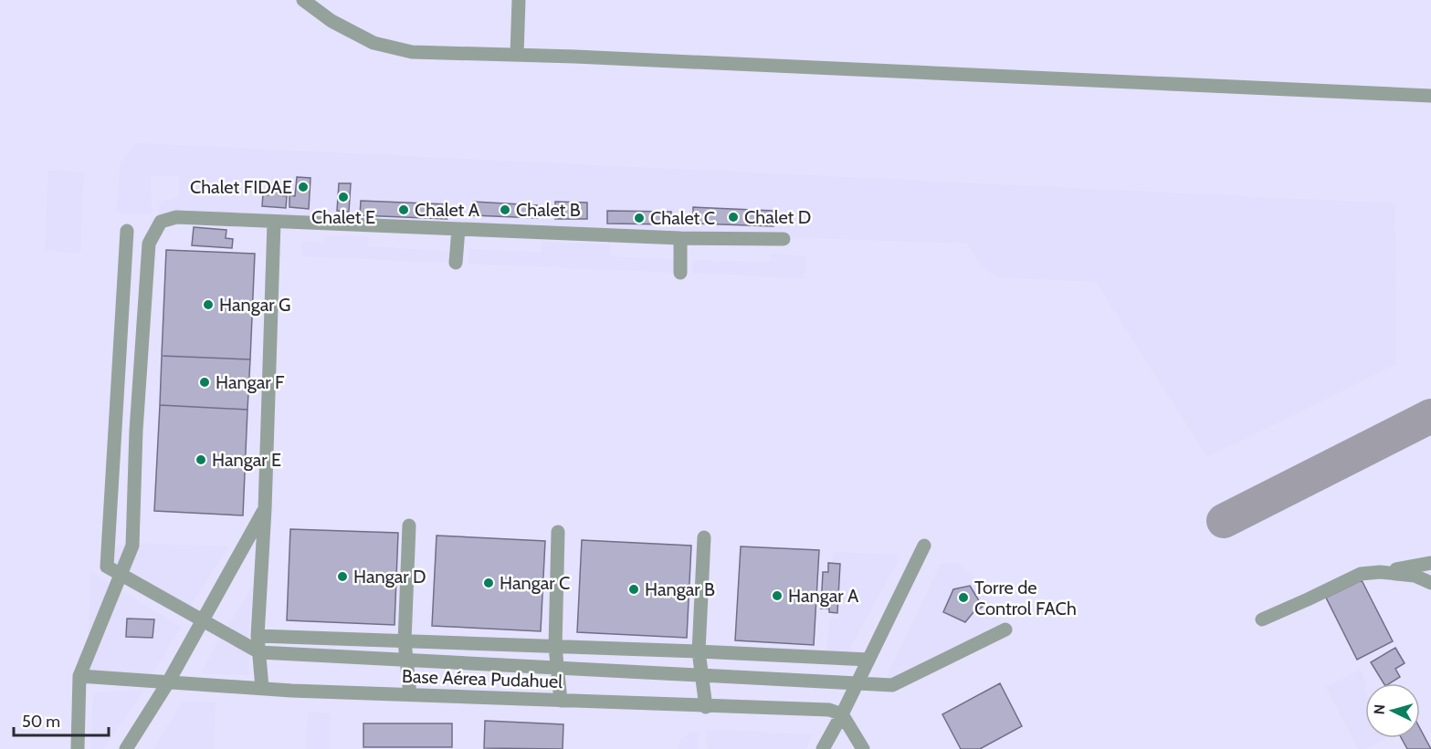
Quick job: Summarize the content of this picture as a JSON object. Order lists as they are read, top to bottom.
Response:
{
  "streets": {
    "street": ["Base Aérea Pudahuel"]
  },
  "places": [
    "Chalet FIDAE",
    "Chalet E",
    "Chalet A",
    "Chalet B",
    "Chalet D",
    "Chalet C",
    "Hangar G",
    "Hangar F",
    "Hangar E",
    "Hangar D",
    "Hangar C",
    "Hangar B",
    "Hangar A",
    "Torre de Control FACh"
  ],
  "scale_bar": "50 m",
  "north": "left"
}
